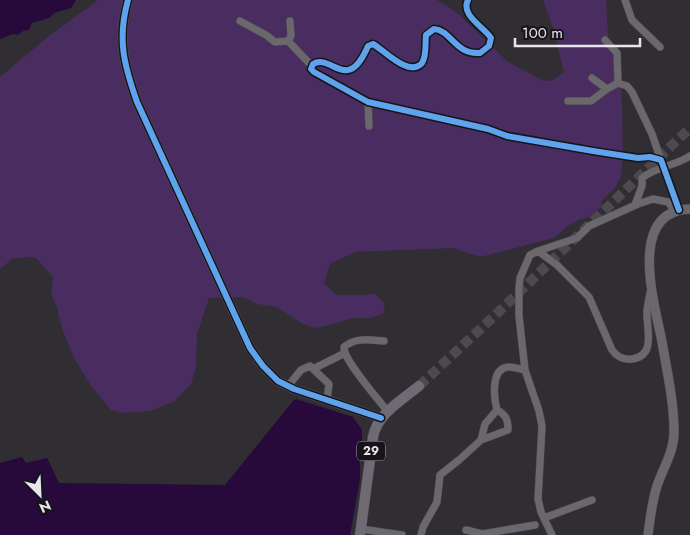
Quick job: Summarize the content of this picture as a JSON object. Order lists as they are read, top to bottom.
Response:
{
  "streets": {
    "main road": ["29"]
  },
  "scale_bar": "100 m",
  "north": "bottom right"
}
